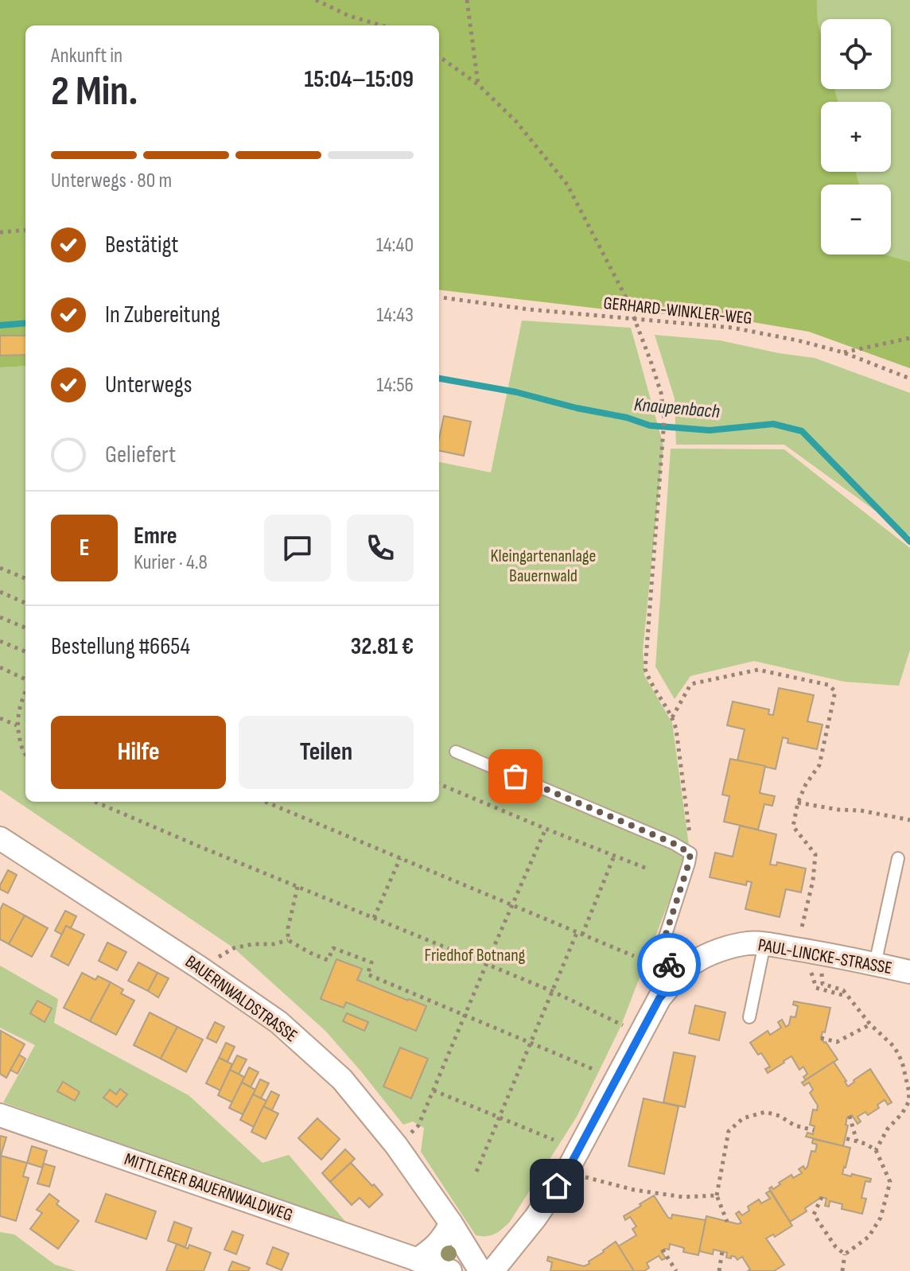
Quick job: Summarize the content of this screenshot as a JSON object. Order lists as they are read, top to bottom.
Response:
{
  "streets": {
    "street": ["PAUL-LINCKE-STRASSE", "BAUERNWALDSTRASSE", "MITTLERER BAUERNWALDWEG"],
    "path": ["GERHARD-WINKLER-WEG"]
  },
  "water": ["Knaupenbach"],
  "parks": ["Kleingartenanlage Bauernwald", "Friedhof Botnang"],
  "page": {
    "map_buttons": ["+", "−"],
    "heading": ["2 Min.", "Ankunft in", "15:04–15:09"],
    "panel": [
      "Emre",
      "Kurier · 4.8",
      "Bestellung #6654",
      "32.81 €"
    ],
    "bar": "Unterwegs · 80 m",
    "list": [
      ["Bestätigt", "14:40"],
      ["In Zubereitung", "14:43"],
      ["Unterwegs", "14:56"],
      "Geliefert"
    ],
    "round": "E",
    "buttons": ["Hilfe", "Teilen"]
  }
}
